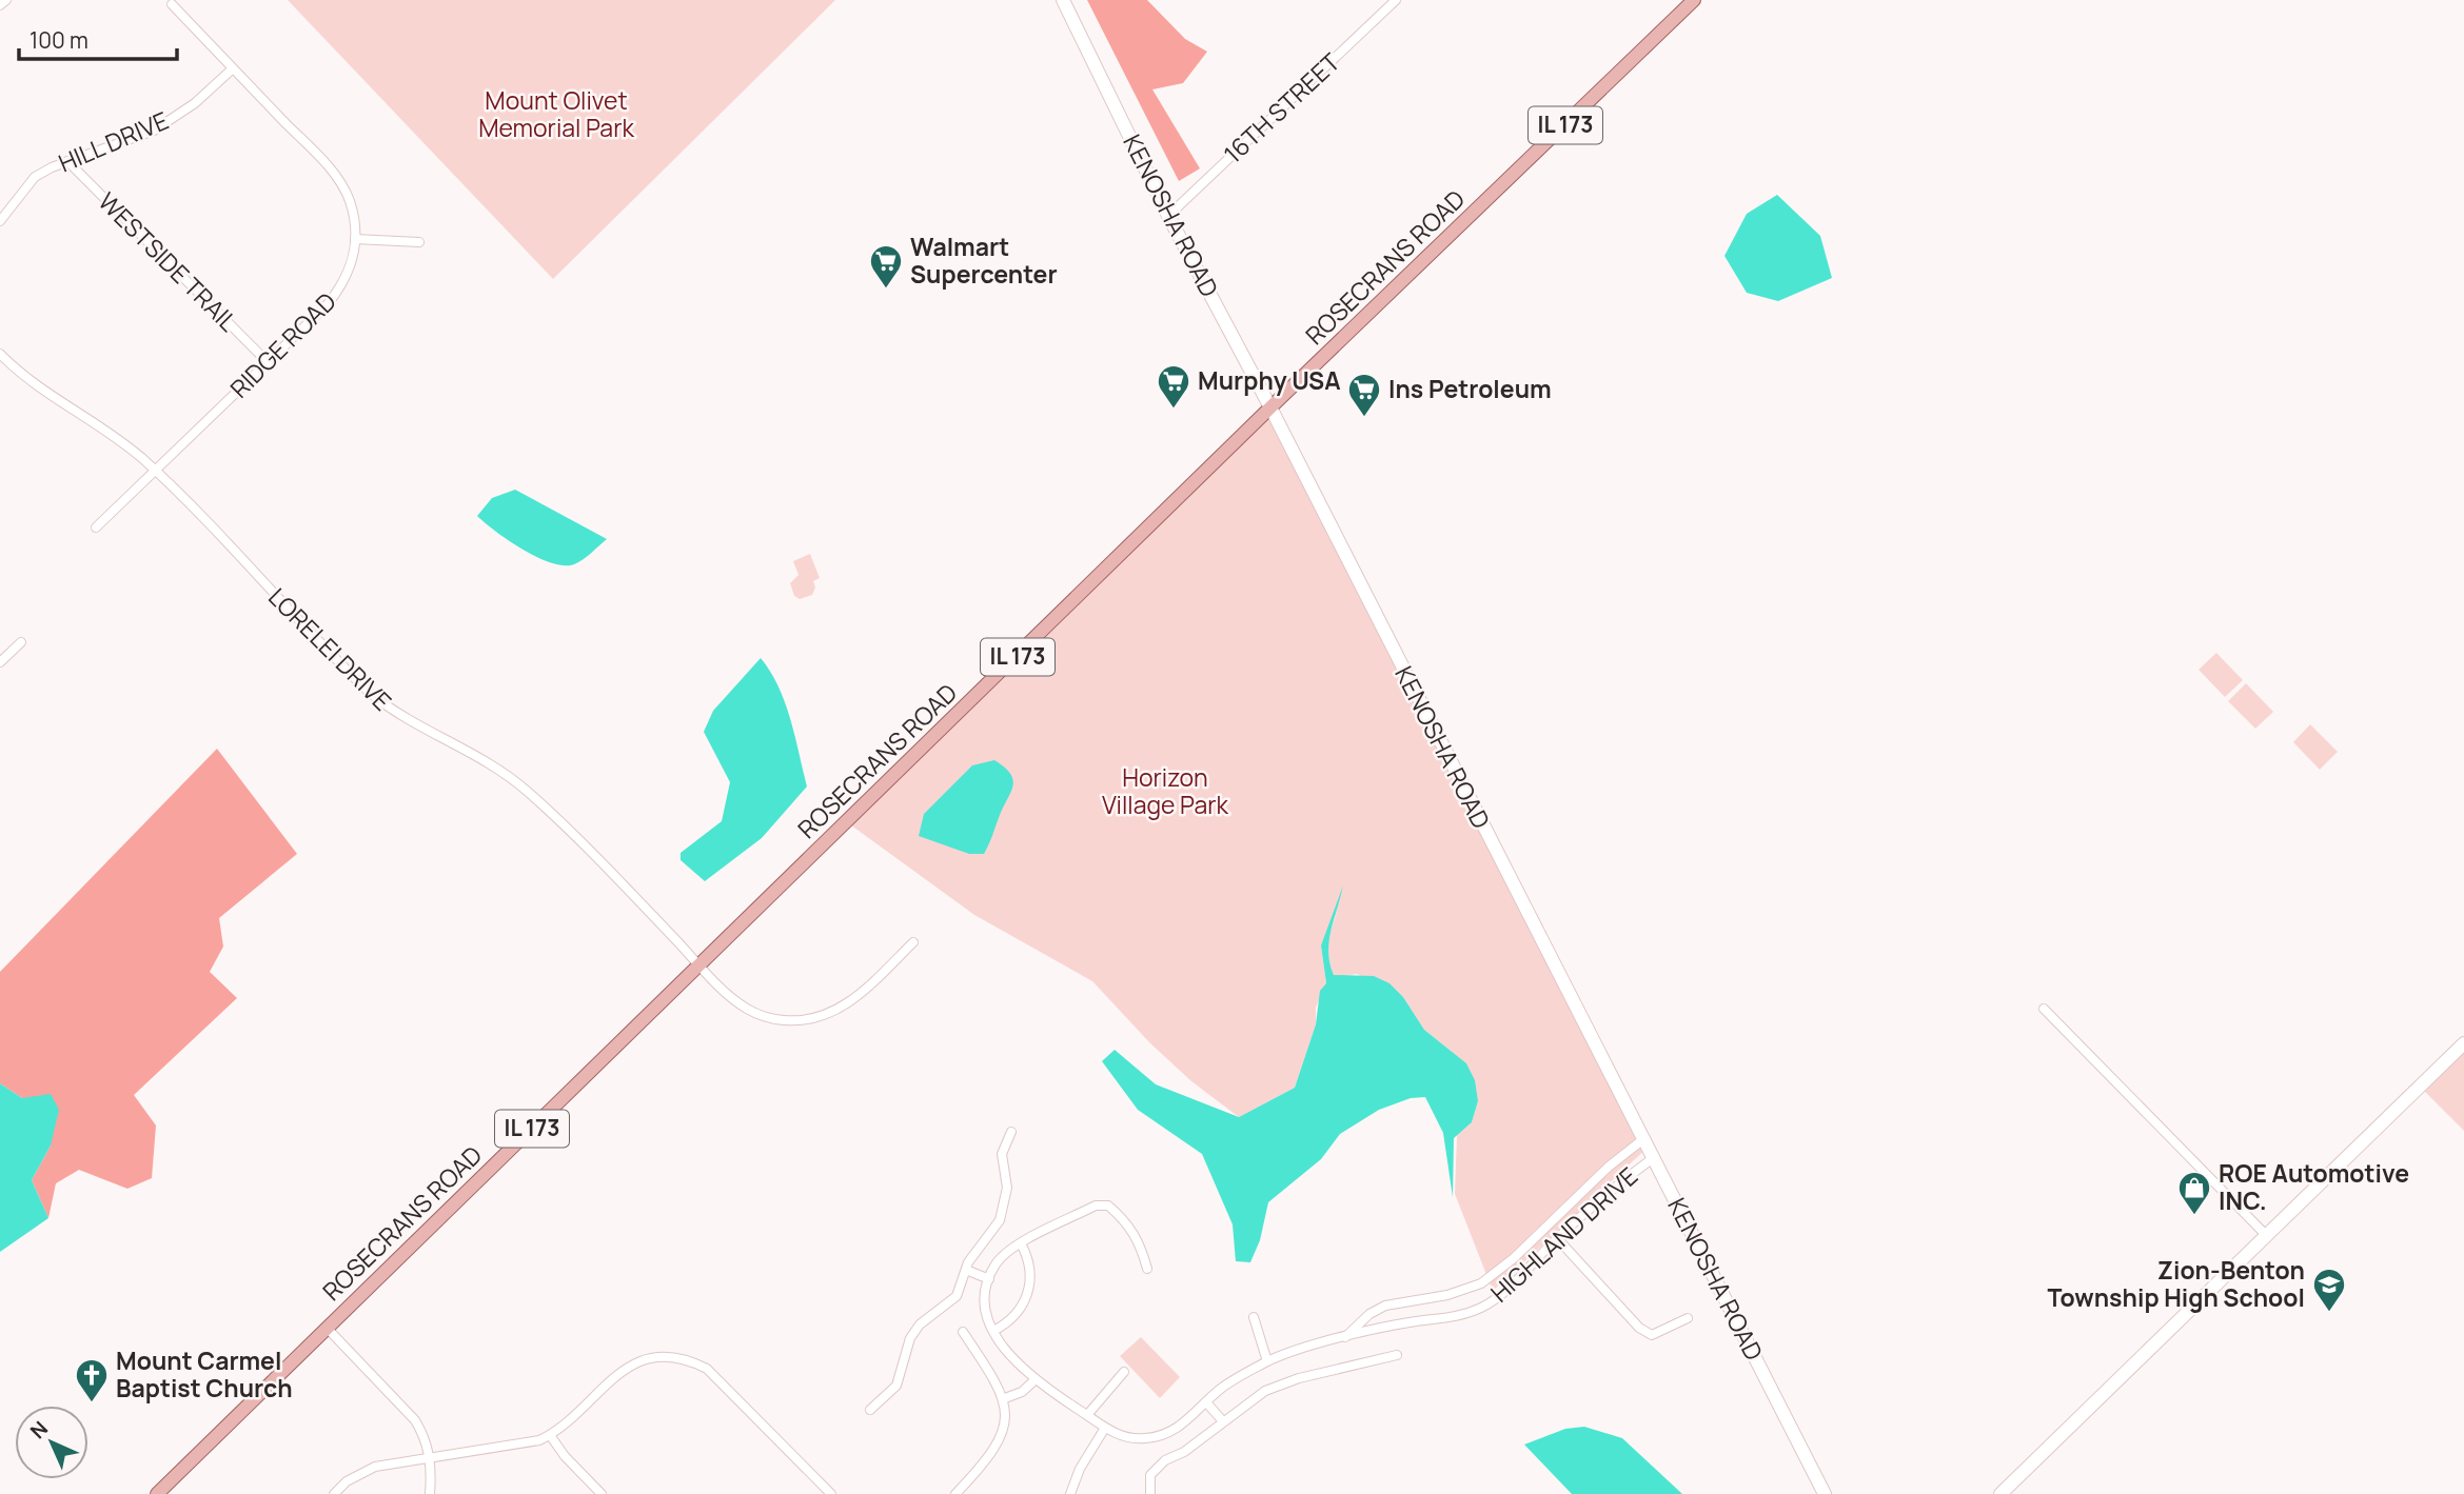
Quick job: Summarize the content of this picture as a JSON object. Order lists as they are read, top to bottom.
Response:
{
  "streets": {
    "main road": ["IL 173", "ROSECRANS ROAD"],
    "street": [
      "16TH STREET",
      "HILL DRIVE",
      "KENOSHA ROAD",
      "WESTSIDE TRAIL",
      "RIDGE ROAD",
      "LORELEI DRIVE",
      "HIGHLAND DRIVE"
    ]
  },
  "crossings": [
    ["16TH STREET", "KENOSHA ROAD"],
    ["HILL DRIVE", "WESTSIDE TRAIL"],
    ["HILL DRIVE", "RIDGE ROAD"],
    ["KENOSHA ROAD", "ROSECRANS ROAD"],
    ["KENOSHA ROAD", "HIGHLAND DRIVE"],
    ["WESTSIDE TRAIL", "RIDGE ROAD"],
    ["ROSECRANS ROAD", "LORELEI DRIVE"],
    ["RIDGE ROAD", "LORELEI DRIVE"]
  ],
  "parks": ["Mount Olivet Memorial Park", "Horizon Village Park"],
  "places": {
    "supermarket": ["Walmart Supercenter", "Murphy USA", "Ins Petroleum"],
    "shop": ["ROE Automotive INC."],
    "school or university": ["Zion-Benton Township High School"],
    "church": ["Mount Carmel Baptist Church"]
  },
  "scale_bar": "100 m",
  "north": "top left"
}
